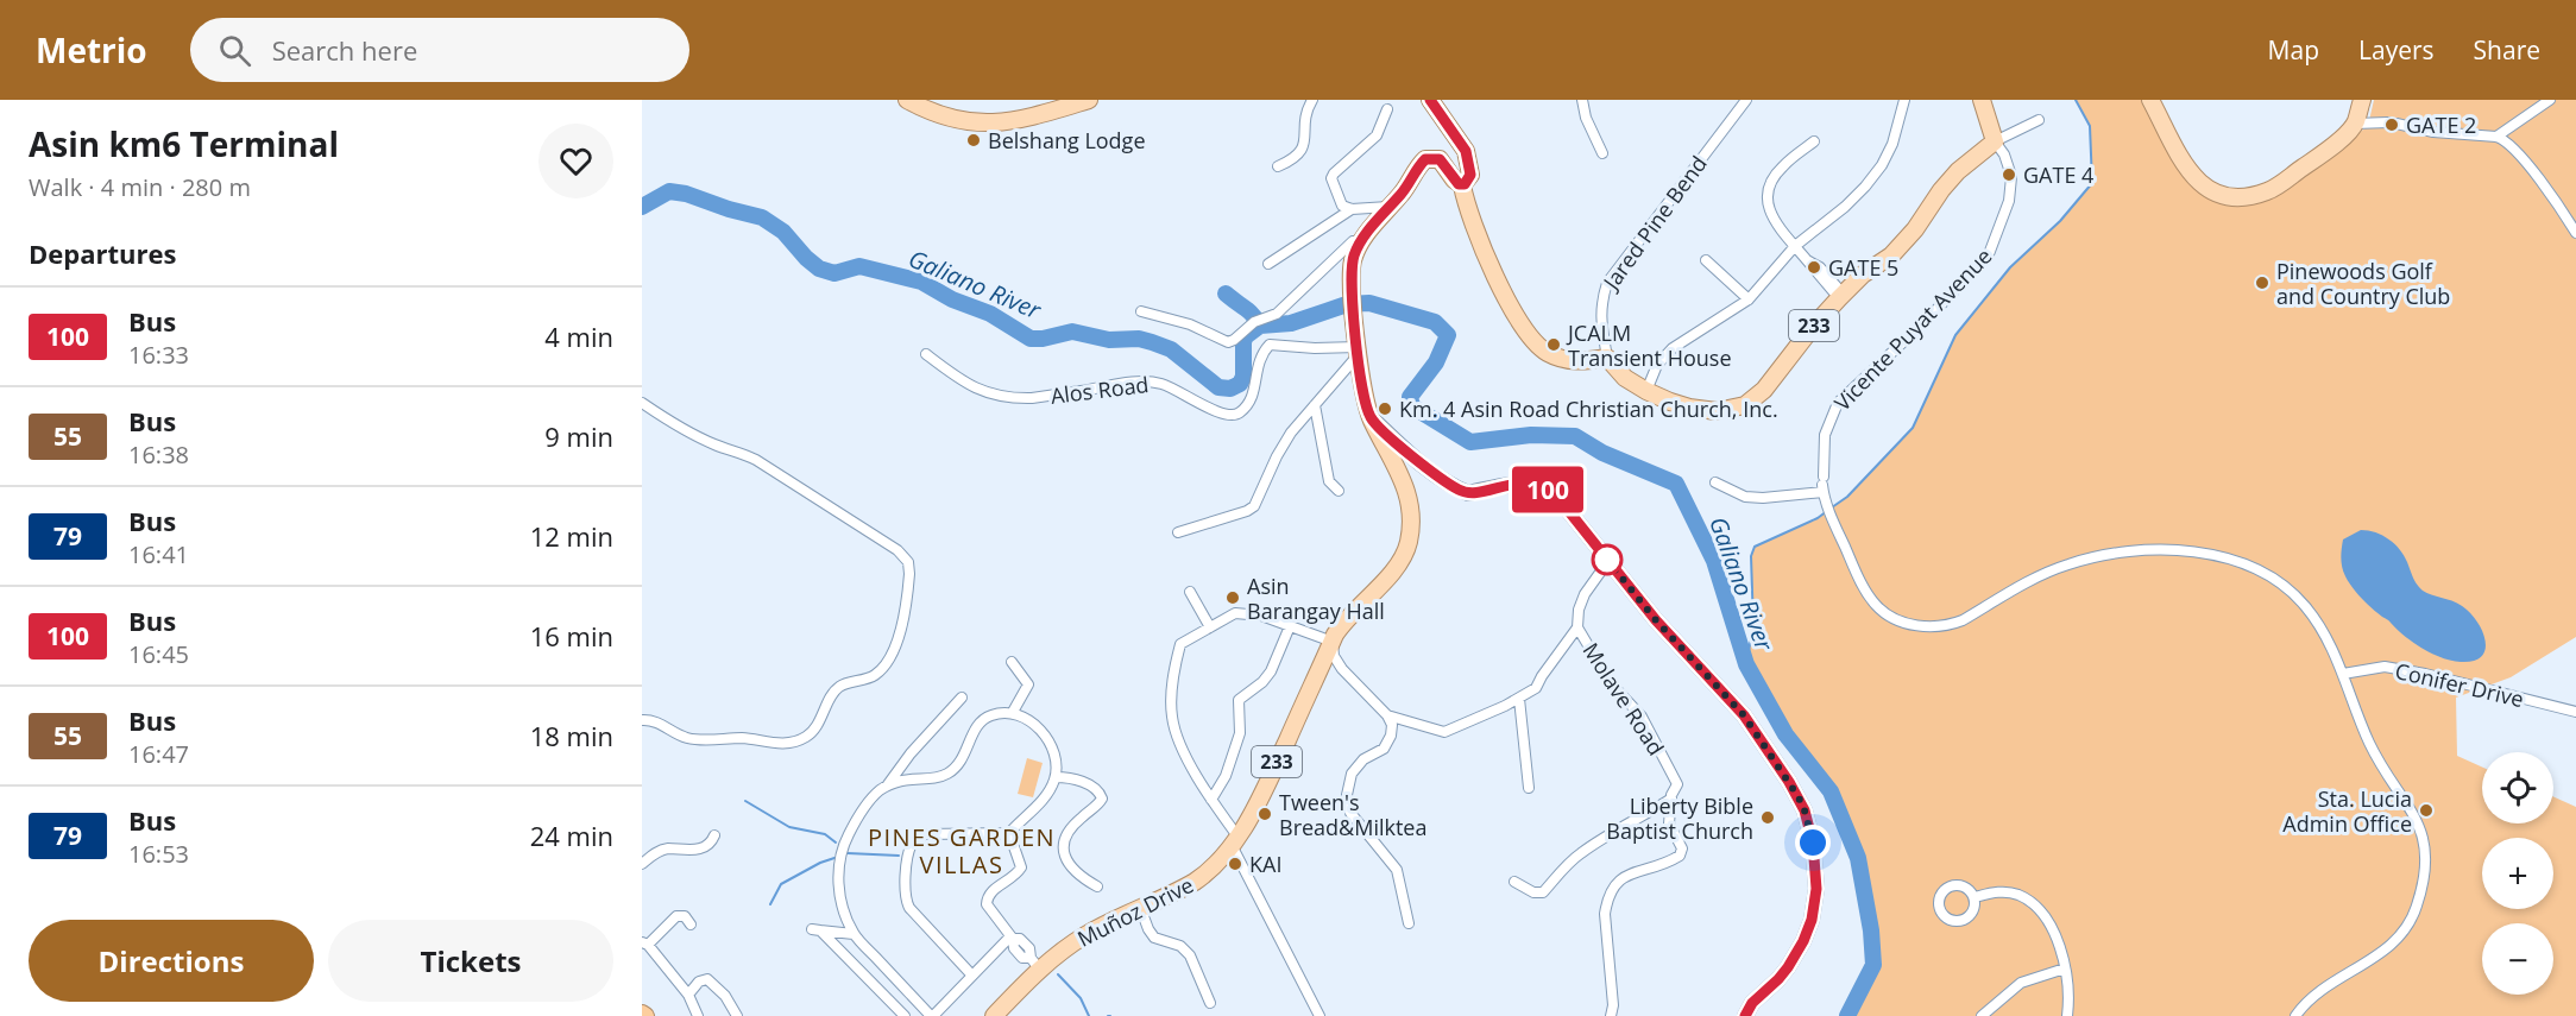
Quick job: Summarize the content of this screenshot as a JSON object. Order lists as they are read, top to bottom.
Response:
{
  "streets": {
    "main road": ["233", "Vicente Puyat Avenue", "Muñoz Drive"],
    "street": [
      "Jared Pine Bend",
      "Alos Road",
      "Conifer Drive",
      "Molave Road"
    ]
  },
  "crossings": [
    ["Jared Pine Bend", "233"],
    ["233", "Vicente Puyat Avenue"],
    ["233", "Alos Road"],
    ["233", "Muñoz Drive"],
    ["Vicente Puyat Avenue", "Conifer Drive"]
  ],
  "districts": ["PINES GARDEN VILLAS"],
  "water": ["Galiano River"],
  "places": [
    "GATE 2",
    "Belshang Lodge",
    "GATE 4",
    "GATE 5",
    "Pinewoods Golf and Country Club",
    "JCALM Transient House",
    "Km. 4 Asin Road Christian Church, Inc.",
    "Asin Barangay Hall",
    "Sta. Lucia Admin Office",
    "Tween's Bread&Milktea",
    "Liberty Bible Baptist Church",
    "KAI"
  ],
  "lines": ["bus line 100"],
  "page": {
    "header": "Metrio",
    "search": "Search here",
    "nav": ["Map", "Layers", "Share"],
    "heading": [
      ["Asin km6 Terminal", "Walk · 4 min · 280 m"],
      "Departures"
    ],
    "on_map": "100",
    "list": [
      {
        "mark": "100",
        "name": "Bus",
        "note": "16:33",
        "value": "4 min"
      },
      {
        "mark": "55",
        "name": "Bus",
        "note": "16:38",
        "value": "9 min"
      },
      {
        "mark": "79",
        "name": "Bus",
        "note": "16:41",
        "value": "12 min"
      },
      {
        "mark": "100",
        "name": "Bus",
        "note": "16:45",
        "value": "16 min"
      },
      {
        "mark": "55",
        "name": "Bus",
        "note": "16:47",
        "value": "18 min"
      },
      {
        "mark": "79",
        "name": "Bus",
        "note": "16:53",
        "value": "24 min"
      }
    ],
    "map_buttons": ["+", "−"],
    "buttons": ["Directions", "Tickets"]
  }
}
